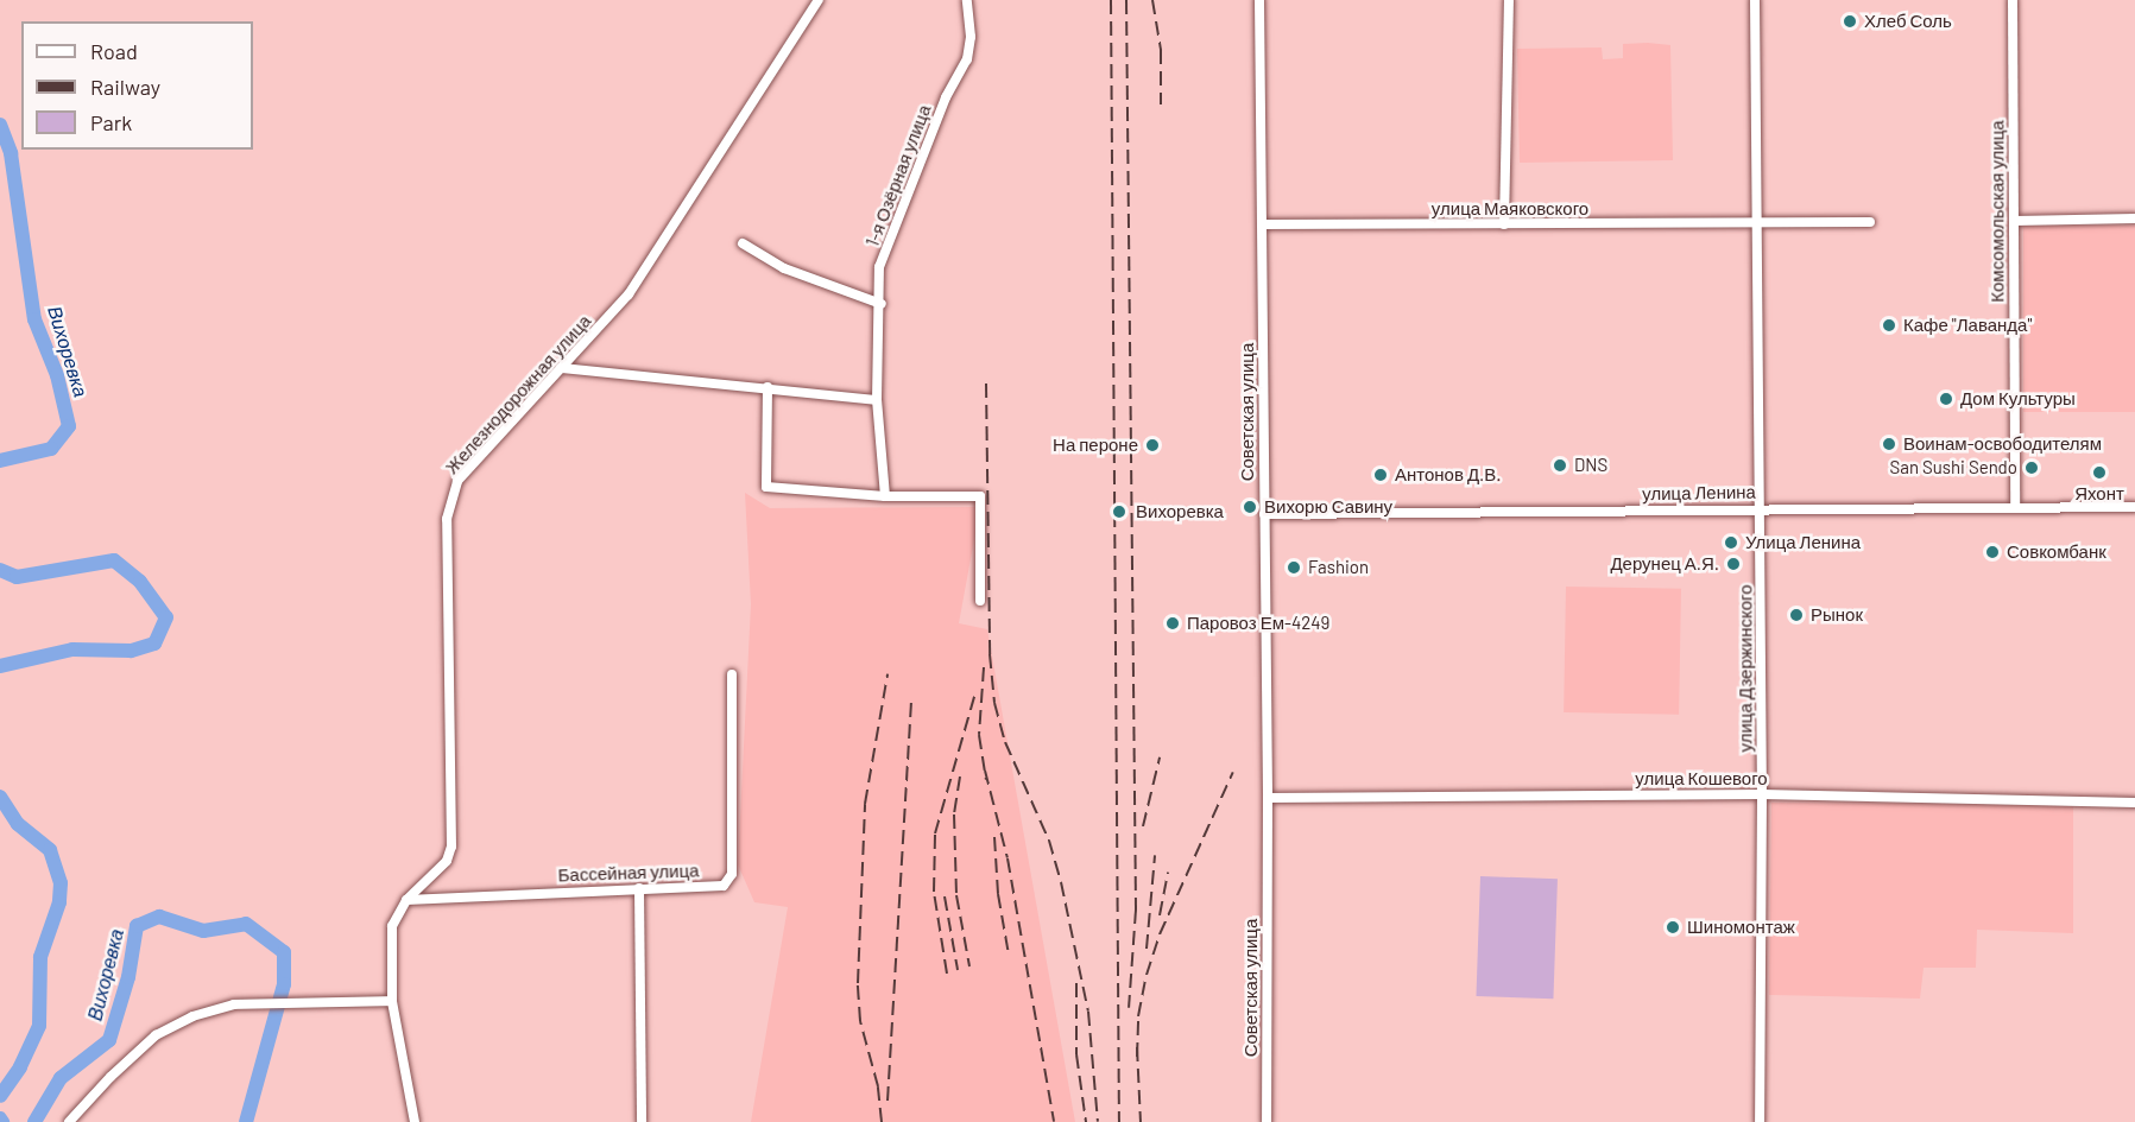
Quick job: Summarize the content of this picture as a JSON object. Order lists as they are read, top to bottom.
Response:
{
  "streets": {
    "street": [
      "1-я Озёрная улица",
      "улица Маяковского",
      "Комсомольская улица",
      "Железнодорожная улица",
      "Советская улица",
      "улица Ленина",
      "улица Дзержинского",
      "улица Кошевого",
      "Бассейная улица"
    ]
  },
  "crossings": [
    ["улица Маяковского", "Советская улица"],
    ["улица Маяковского", "улица Дзержинского"],
    ["Комсомольская улица", "улица Ленина"],
    ["Железнодорожная улица", "Бассейная улица"],
    ["Советская улица", "улица Ленина"],
    ["Советская улица", "улица Кошевого"],
    ["улица Ленина", "улица Дзержинского"],
    ["улица Дзержинского", "улица Кошевого"]
  ],
  "water": ["Вихоревка"],
  "places": [
    "Хлеб Соль",
    "Кафе \"Лаванда\"",
    "Дом Культуры",
    "Воинам-освободителям",
    "На пероне",
    "DNS",
    "San Sushi Sendo",
    "Яхонт",
    "Антонов Д.В.",
    "Вихорю Савину",
    "Вихоревка",
    "Улица Ленина",
    "Совкомбанк",
    "Дерунец А.Я.",
    "Fashion",
    "Рынок",
    "Паровоз Ем-4249",
    "Шиномонтаж"
  ],
  "legend": ["Road", "Railway", "Park"]
}
